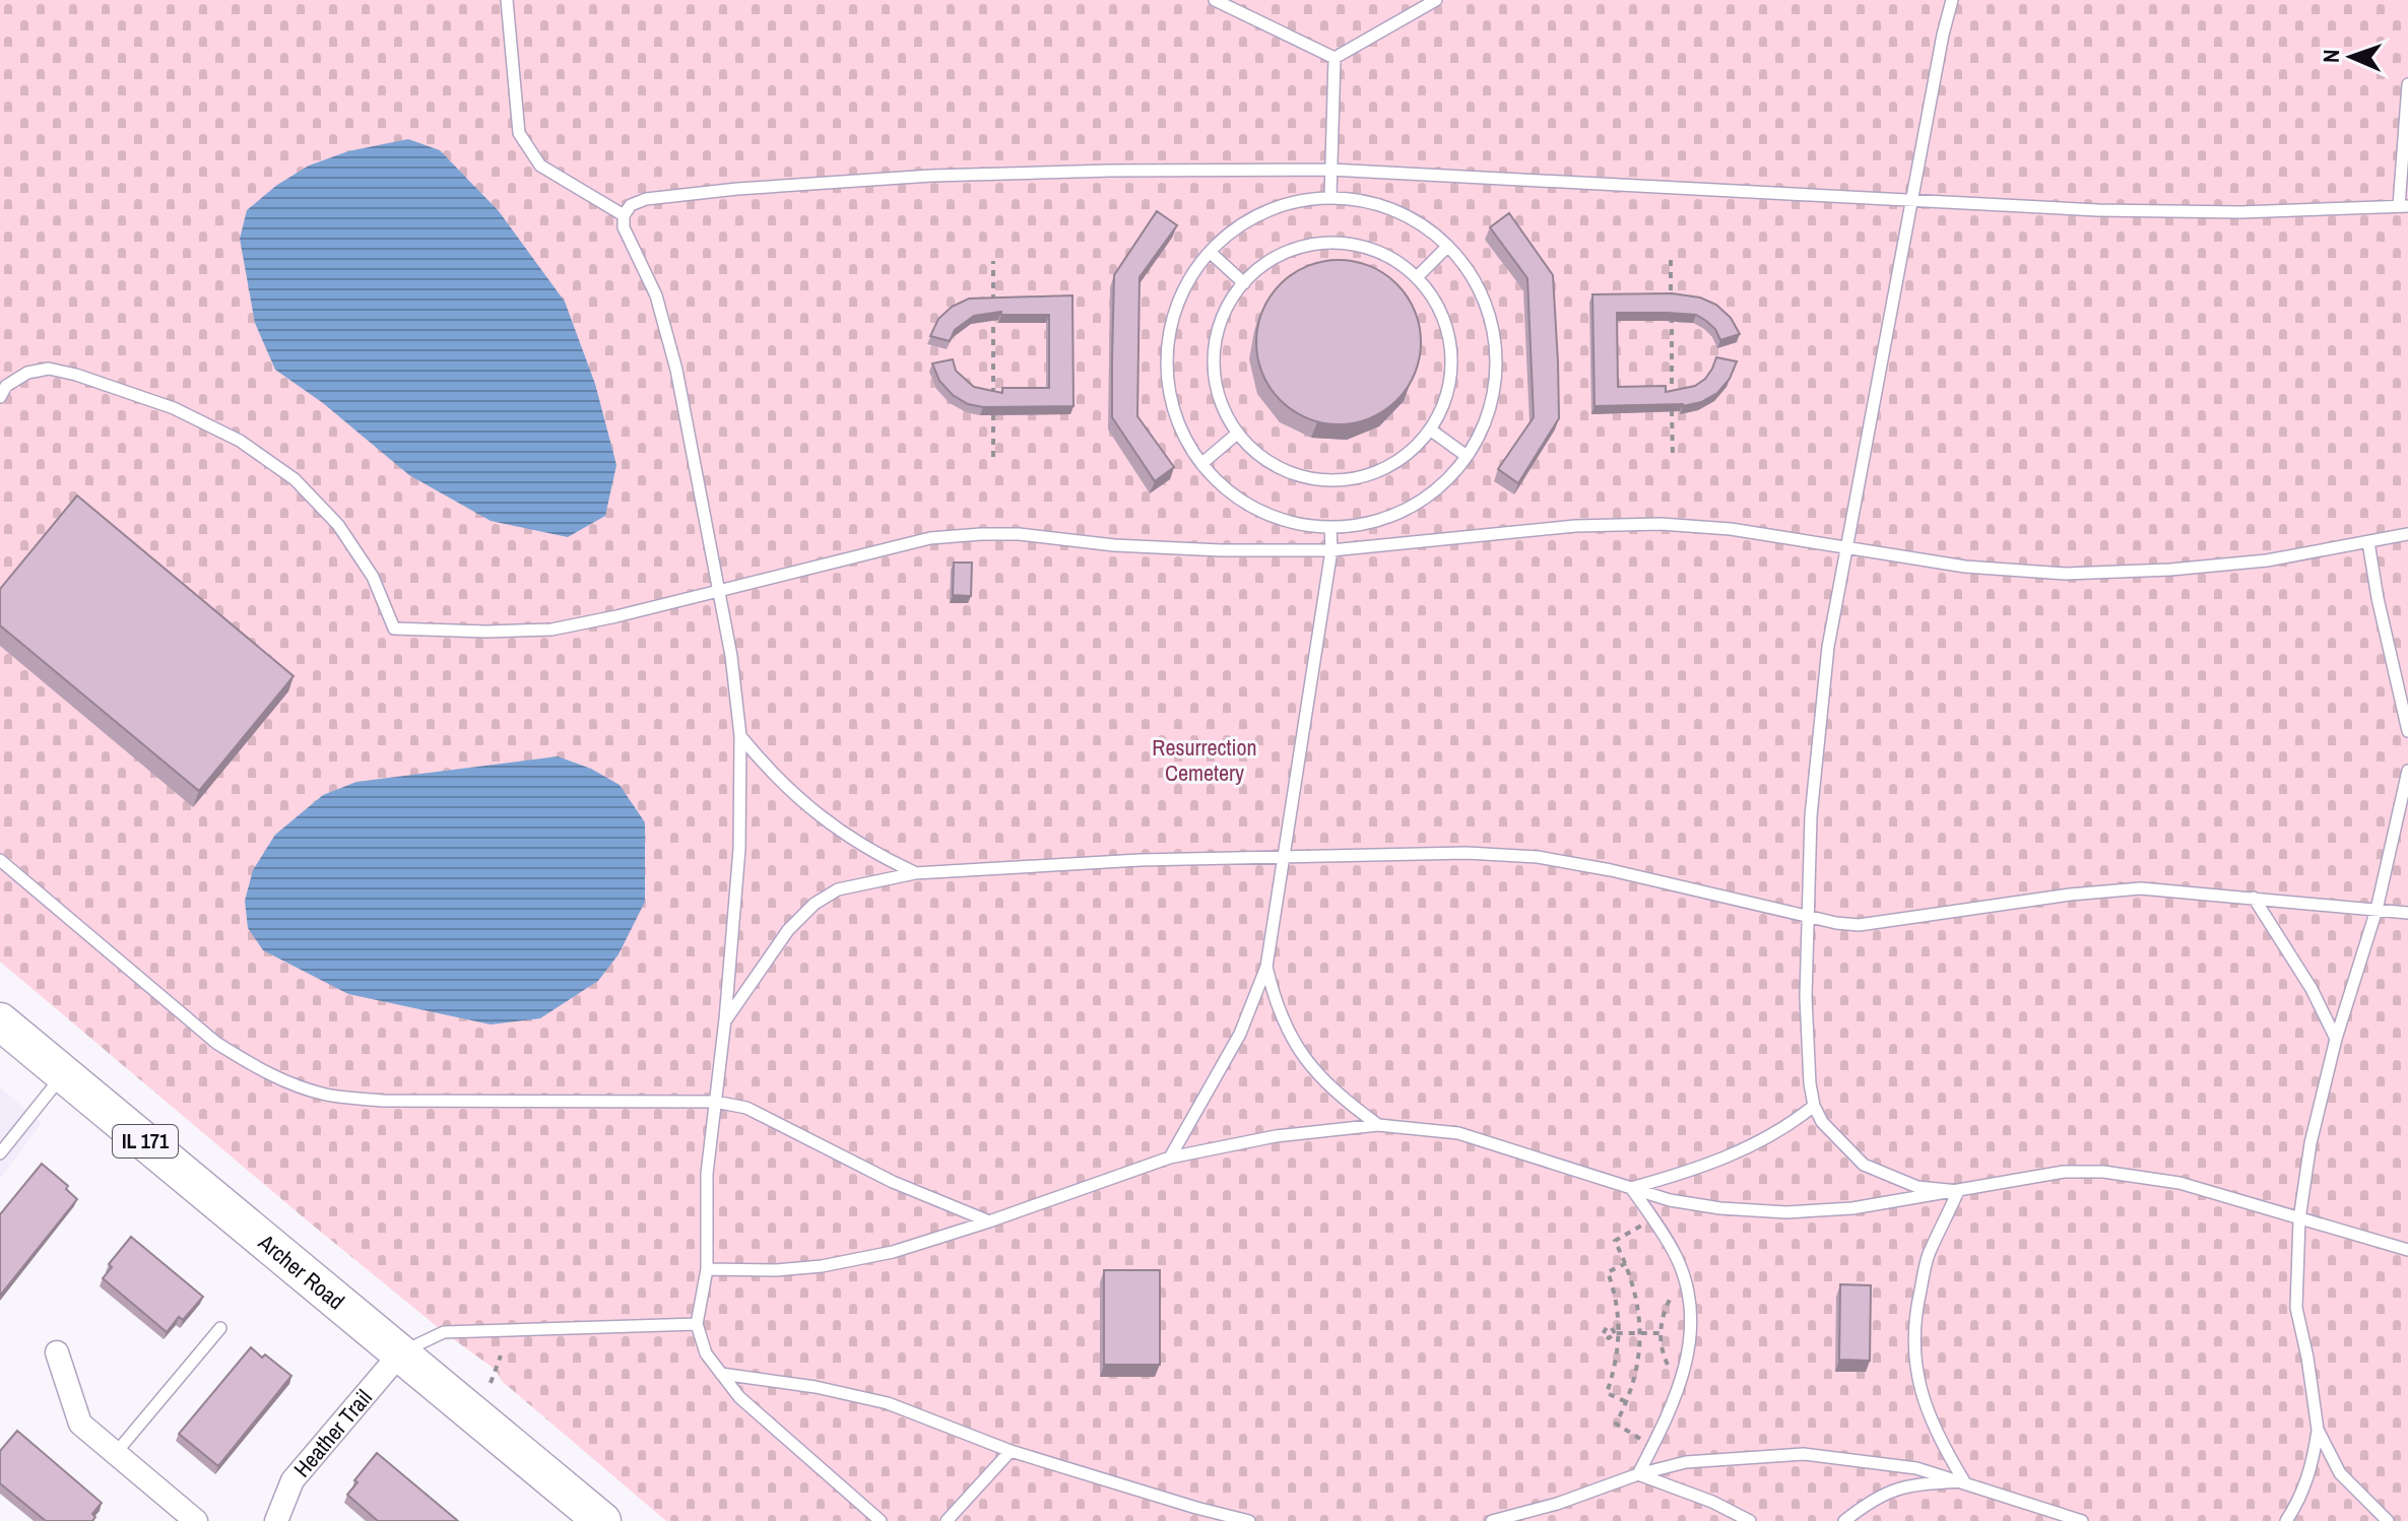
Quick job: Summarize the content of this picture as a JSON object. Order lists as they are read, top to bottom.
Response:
{
  "streets": {
    "main road": ["IL 171", "Archer Road"],
    "street": ["Heather Trail"]
  },
  "crossings": [
    ["Archer Road", "Heather Trail"]
  ],
  "parks": ["Resurrection Cemetery"],
  "north": "left"
}
